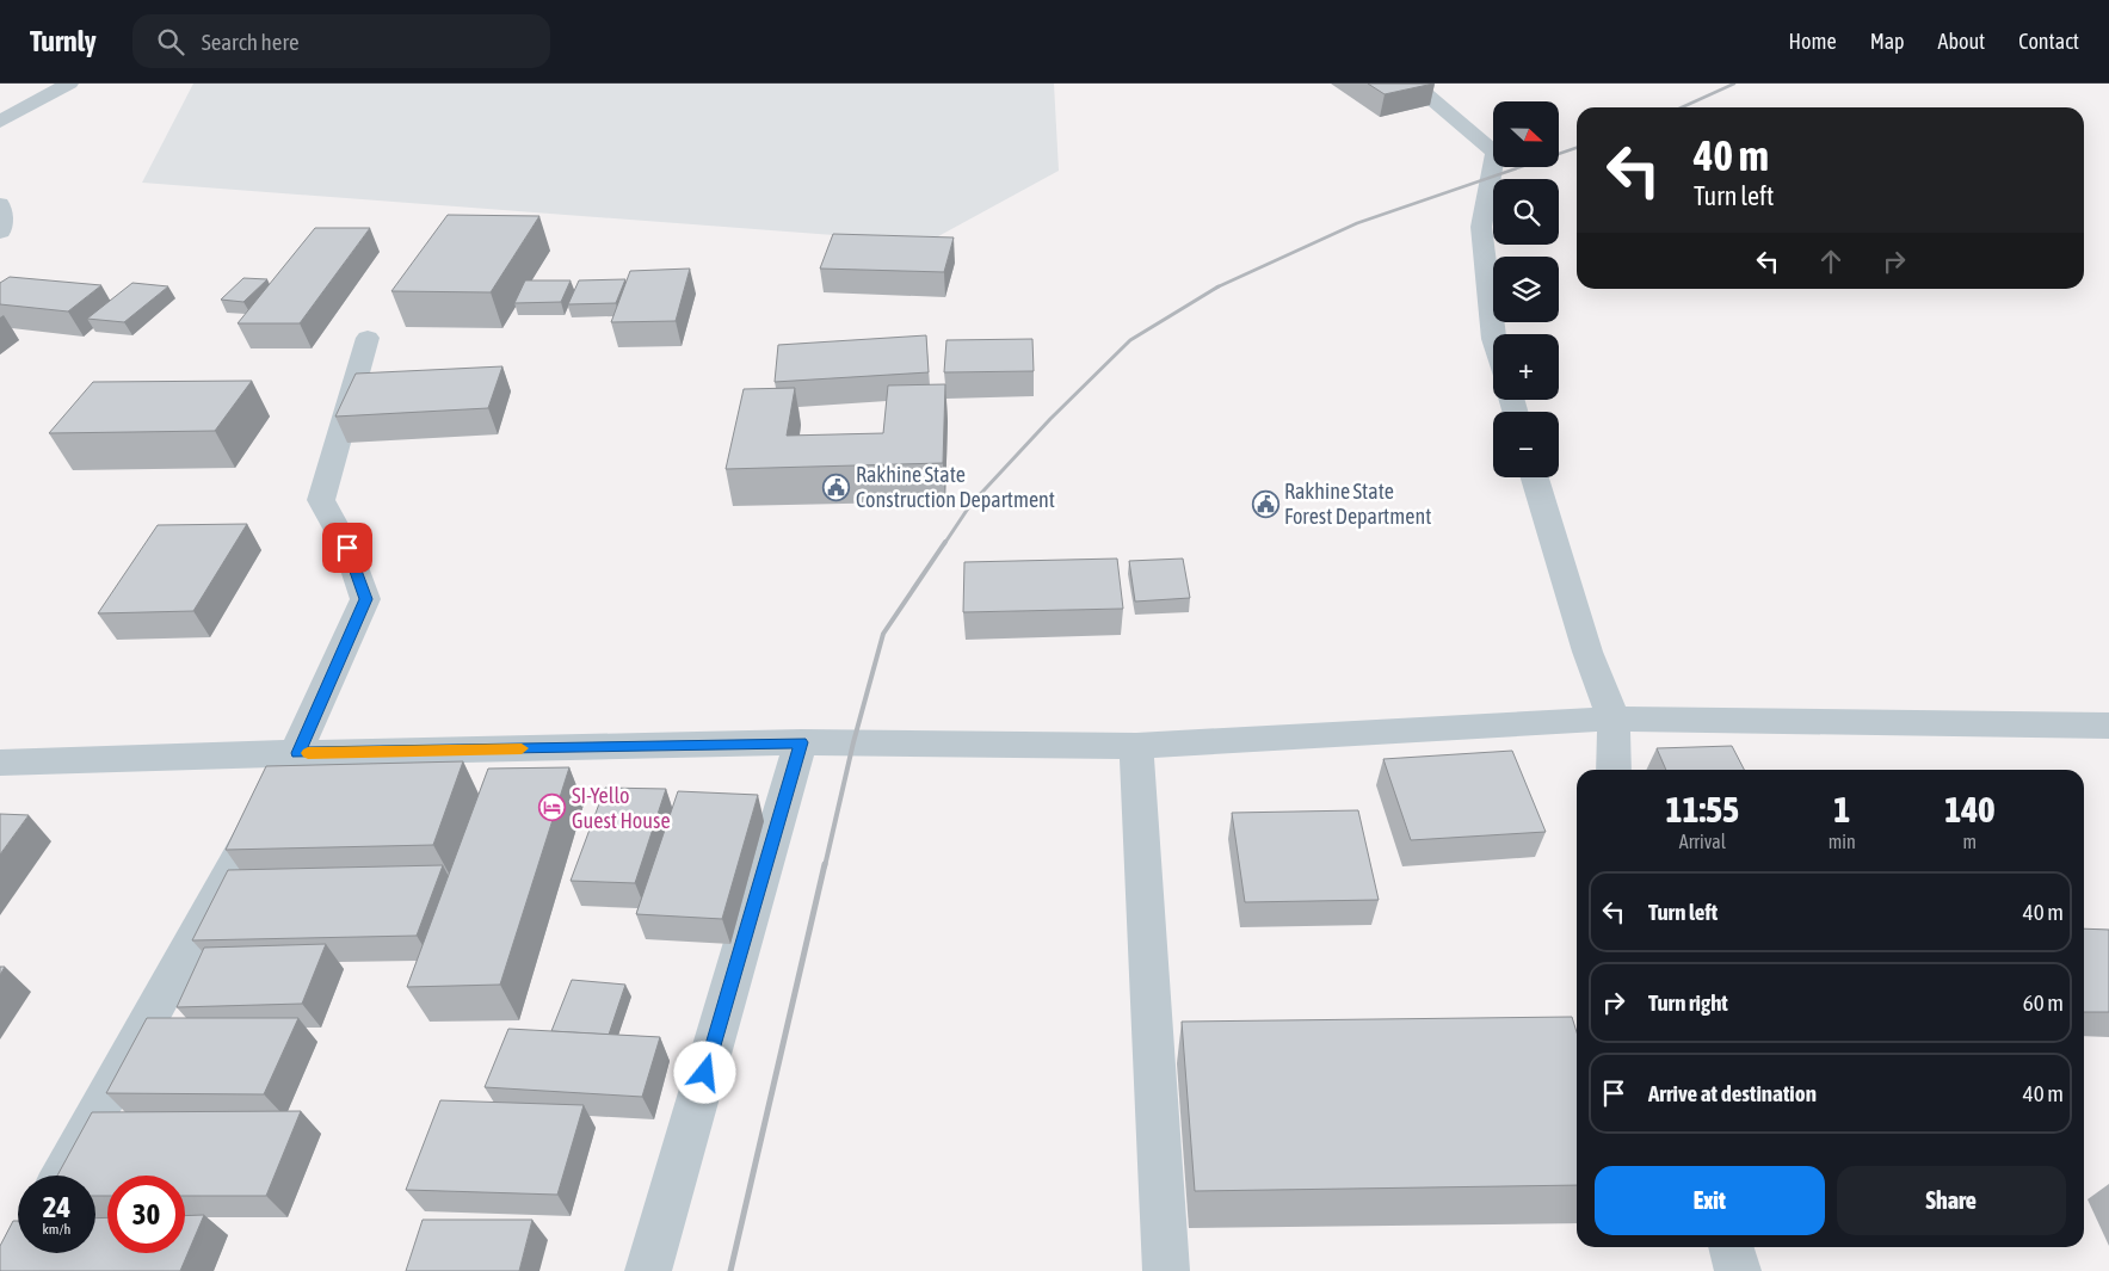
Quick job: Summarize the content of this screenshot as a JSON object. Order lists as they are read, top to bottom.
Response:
{
  "places": {
    "public building": ["Rakhine State Construction Department", "Rakhine State Forest Department"],
    "hotel": ["SI-Yello Guest House"]
  },
  "north": "right",
  "page": {
    "header": "Turnly",
    "search": "Search here",
    "nav": [
      "Home",
      "Map",
      "About",
      "Contact"
    ],
    "map_buttons": ["+", "−"],
    "turn": ["40 m", "Turn left"],
    "eta": [
      "11:55",
      "Arrival",
      "1",
      "min",
      "140",
      "m"
    ],
    "list": [
      {
        "name": "Turn left",
        "value": "40 m"
      },
      {
        "name": "Turn right",
        "value": "60 m"
      },
      {
        "name": "Arrive at destination",
        "value": "40 m"
      }
    ],
    "buttons": ["Exit", "Share"],
    "speed": "24 km/h",
    "limit": "30"
  }
}
